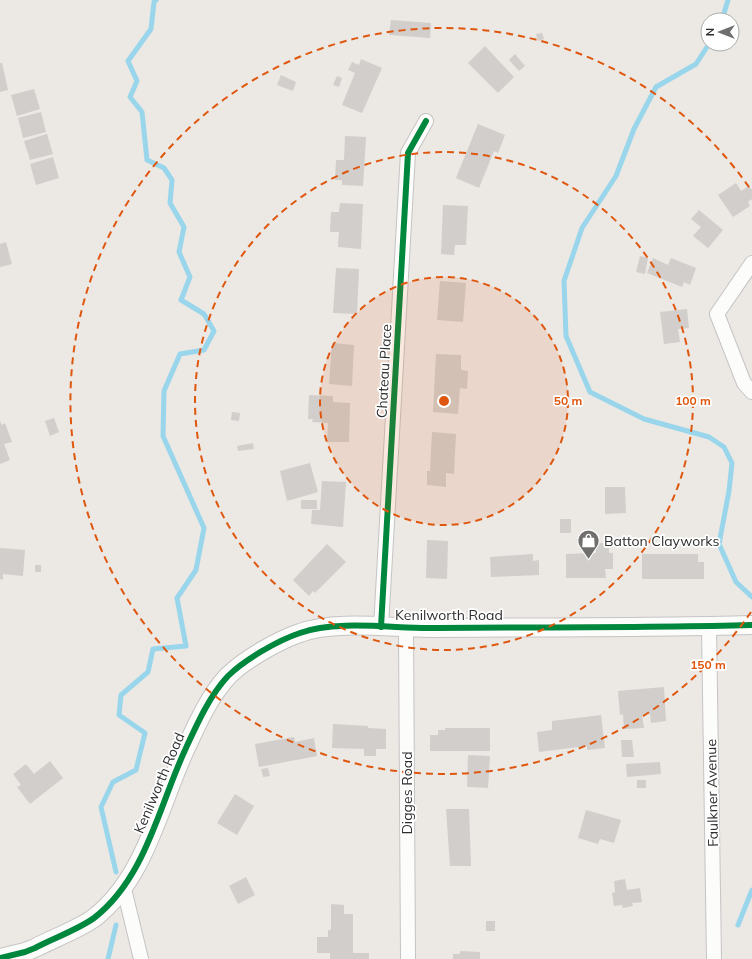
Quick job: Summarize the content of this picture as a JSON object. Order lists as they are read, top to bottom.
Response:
{
  "streets": {
    "street": [
      "Chateau Place",
      "Kenilworth Road",
      "Digges Road",
      "Faulkner Avenue"
    ]
  },
  "crossings": [
    ["Chateau Place", "Kenilworth Road"],
    ["Kenilworth Road", "Digges Road"],
    ["Kenilworth Road", "Faulkner Avenue"]
  ],
  "places": {
    "shop": ["Batton Clayworks"]
  },
  "north": "left",
  "rings": ["50 m", "100 m", "150 m"]
}
